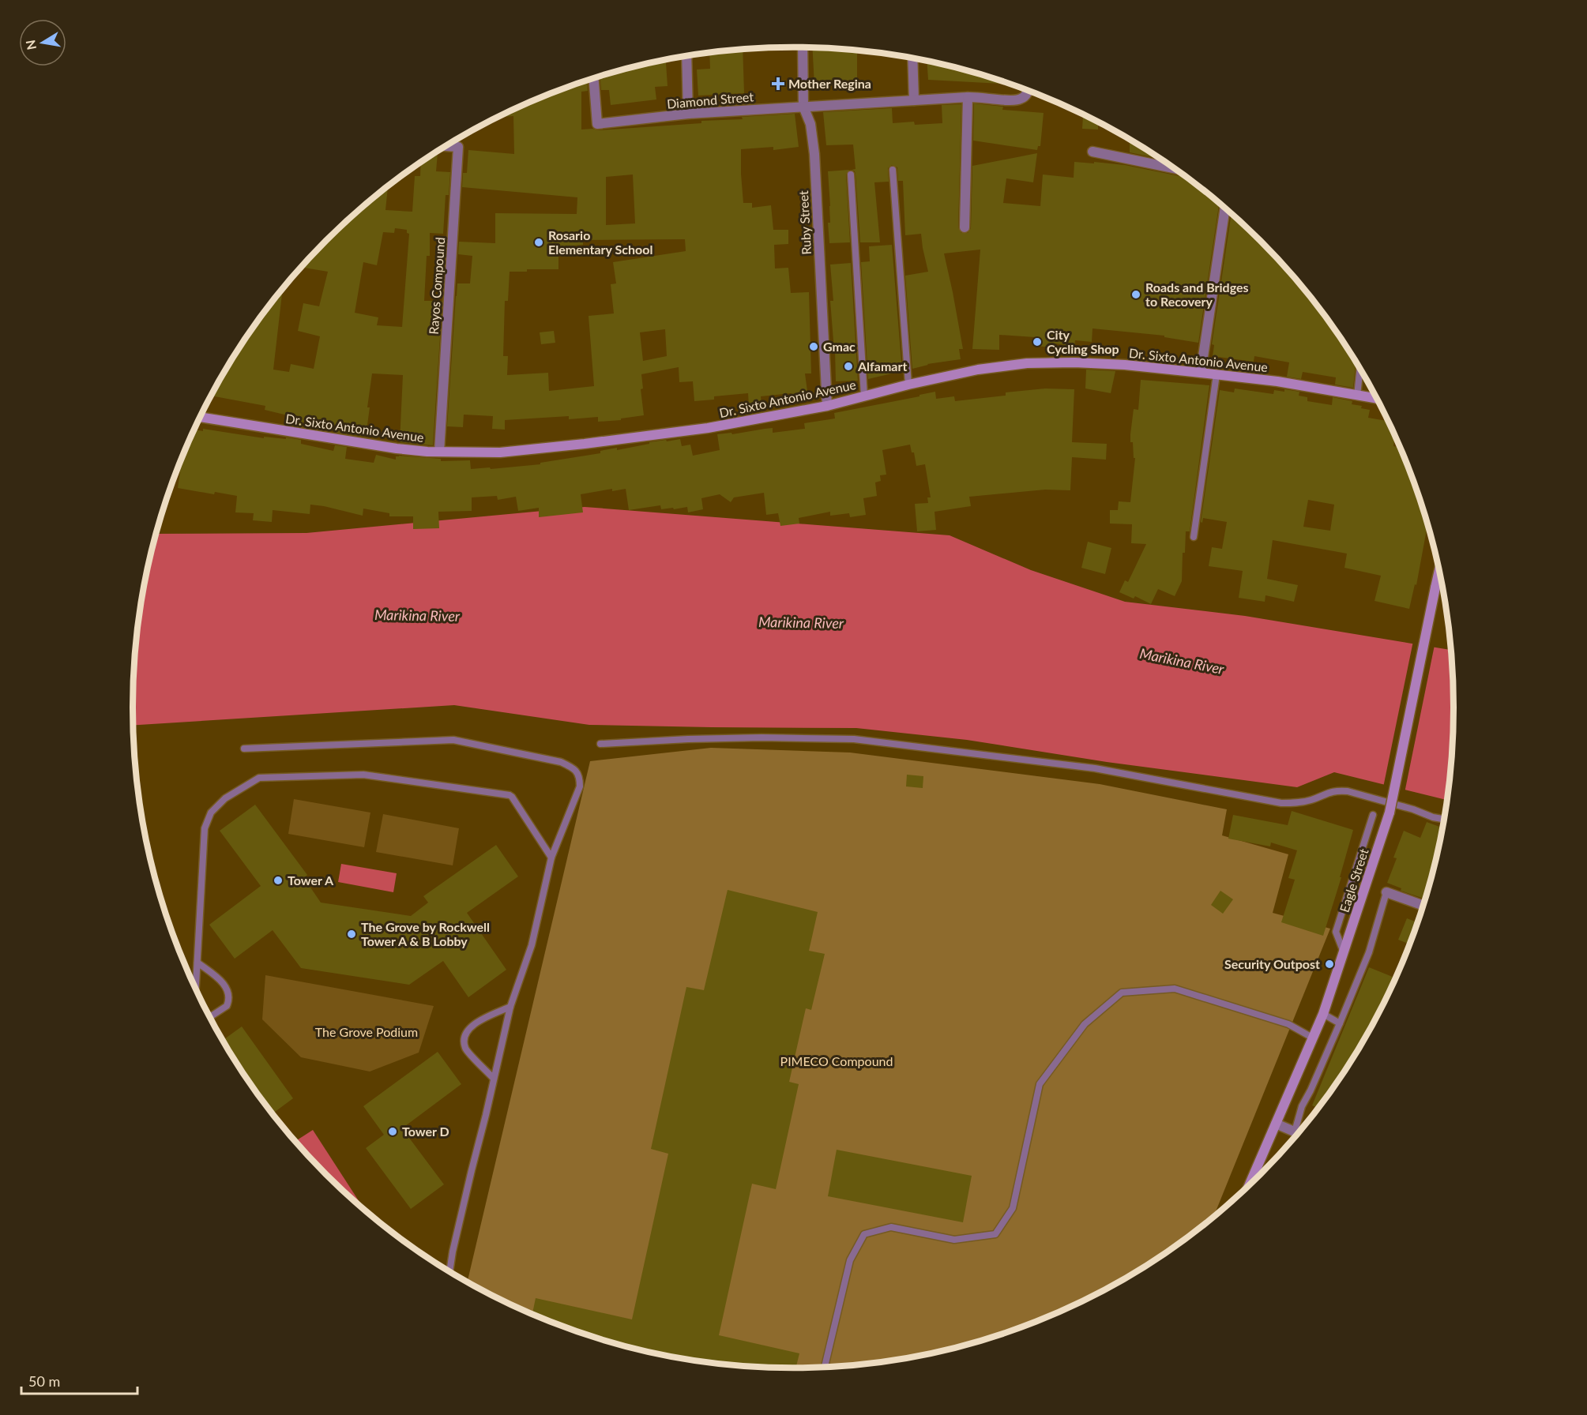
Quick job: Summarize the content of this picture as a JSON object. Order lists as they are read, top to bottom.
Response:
{
  "streets": {
    "main road": ["Dr. Sixto Antonio Avenue", "Eagle Street"],
    "street": ["Diamond Street", "Ruby Street", "Rayos Compound"]
  },
  "crossings": [
    ["Diamond Street", "Ruby Street"],
    ["Ruby Street", "Dr. Sixto Antonio Avenue"],
    ["Rayos Compound", "Dr. Sixto Antonio Avenue"]
  ],
  "water": ["Marikina River"],
  "parks": ["The Grove Podium", "PIMECO Compound"],
  "places": {
    "health": ["Mother Regina"],
    "other": [
      "Rosario Elementary School",
      "Roads and Bridges to Recovery",
      "City Cycling Shop",
      "Gmac",
      "Alfamart",
      "Tower A",
      "The Grove by Rockwell Tower A & B Lobby",
      "Security Outpost",
      "Tower D"
    ]
  },
  "scale_bar": "50 m",
  "north": "left"
}
